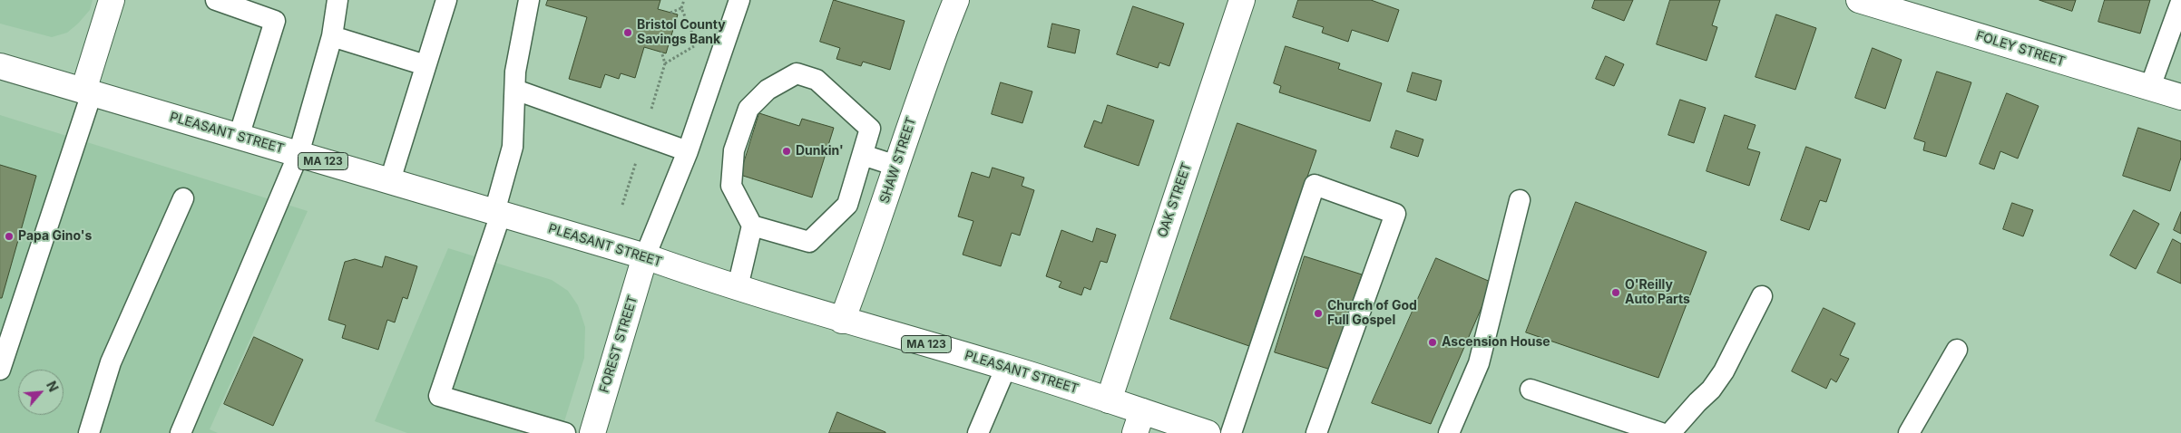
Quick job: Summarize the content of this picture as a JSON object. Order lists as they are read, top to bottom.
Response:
{
  "streets": {
    "main road": [
      "FOLEY STREET",
      "PLEASANT STREET",
      "SHAW STREET",
      "MA 123",
      "OAK STREET",
      "FOREST STREET"
    ]
  },
  "crossings": [
    ["PLEASANT STREET", "SHAW STREET"],
    ["PLEASANT STREET", "OAK STREET"],
    ["PLEASANT STREET", "FOREST STREET"]
  ],
  "places": [
    "Bristol County Savings Bank",
    "Dunkin'",
    "Papa Gino's",
    "O'Reilly Auto Parts",
    "Church of God Full Gospel",
    "Ascension House"
  ],
  "north": "top right"
}
